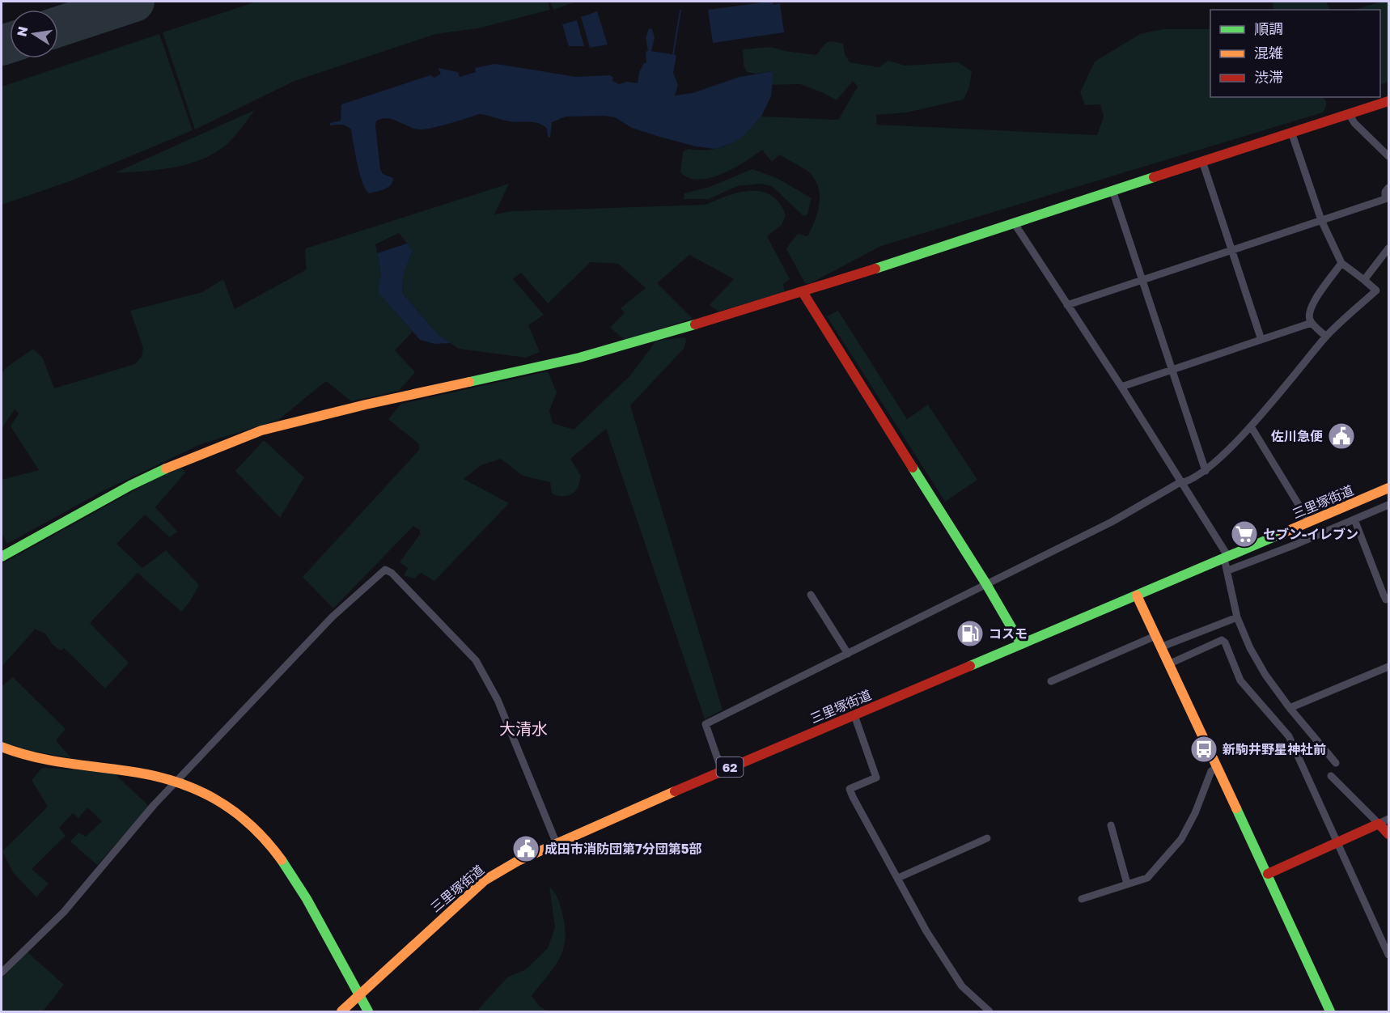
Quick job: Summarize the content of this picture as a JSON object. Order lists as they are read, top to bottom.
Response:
{
  "streets": {
    "street": ["三里塚街道", "62"]
  },
  "districts": ["大清水"],
  "places": {
    "public building": ["佐川急便", "成田市消防団第7分団第5部"],
    "supermarket": ["セブン-イレブン"],
    "fuel station": ["コスモ"],
    "bus stop": ["新駒井野星神社前"]
  },
  "legend": ["順調", "混雑", "渋滞"],
  "north": "left"
}
